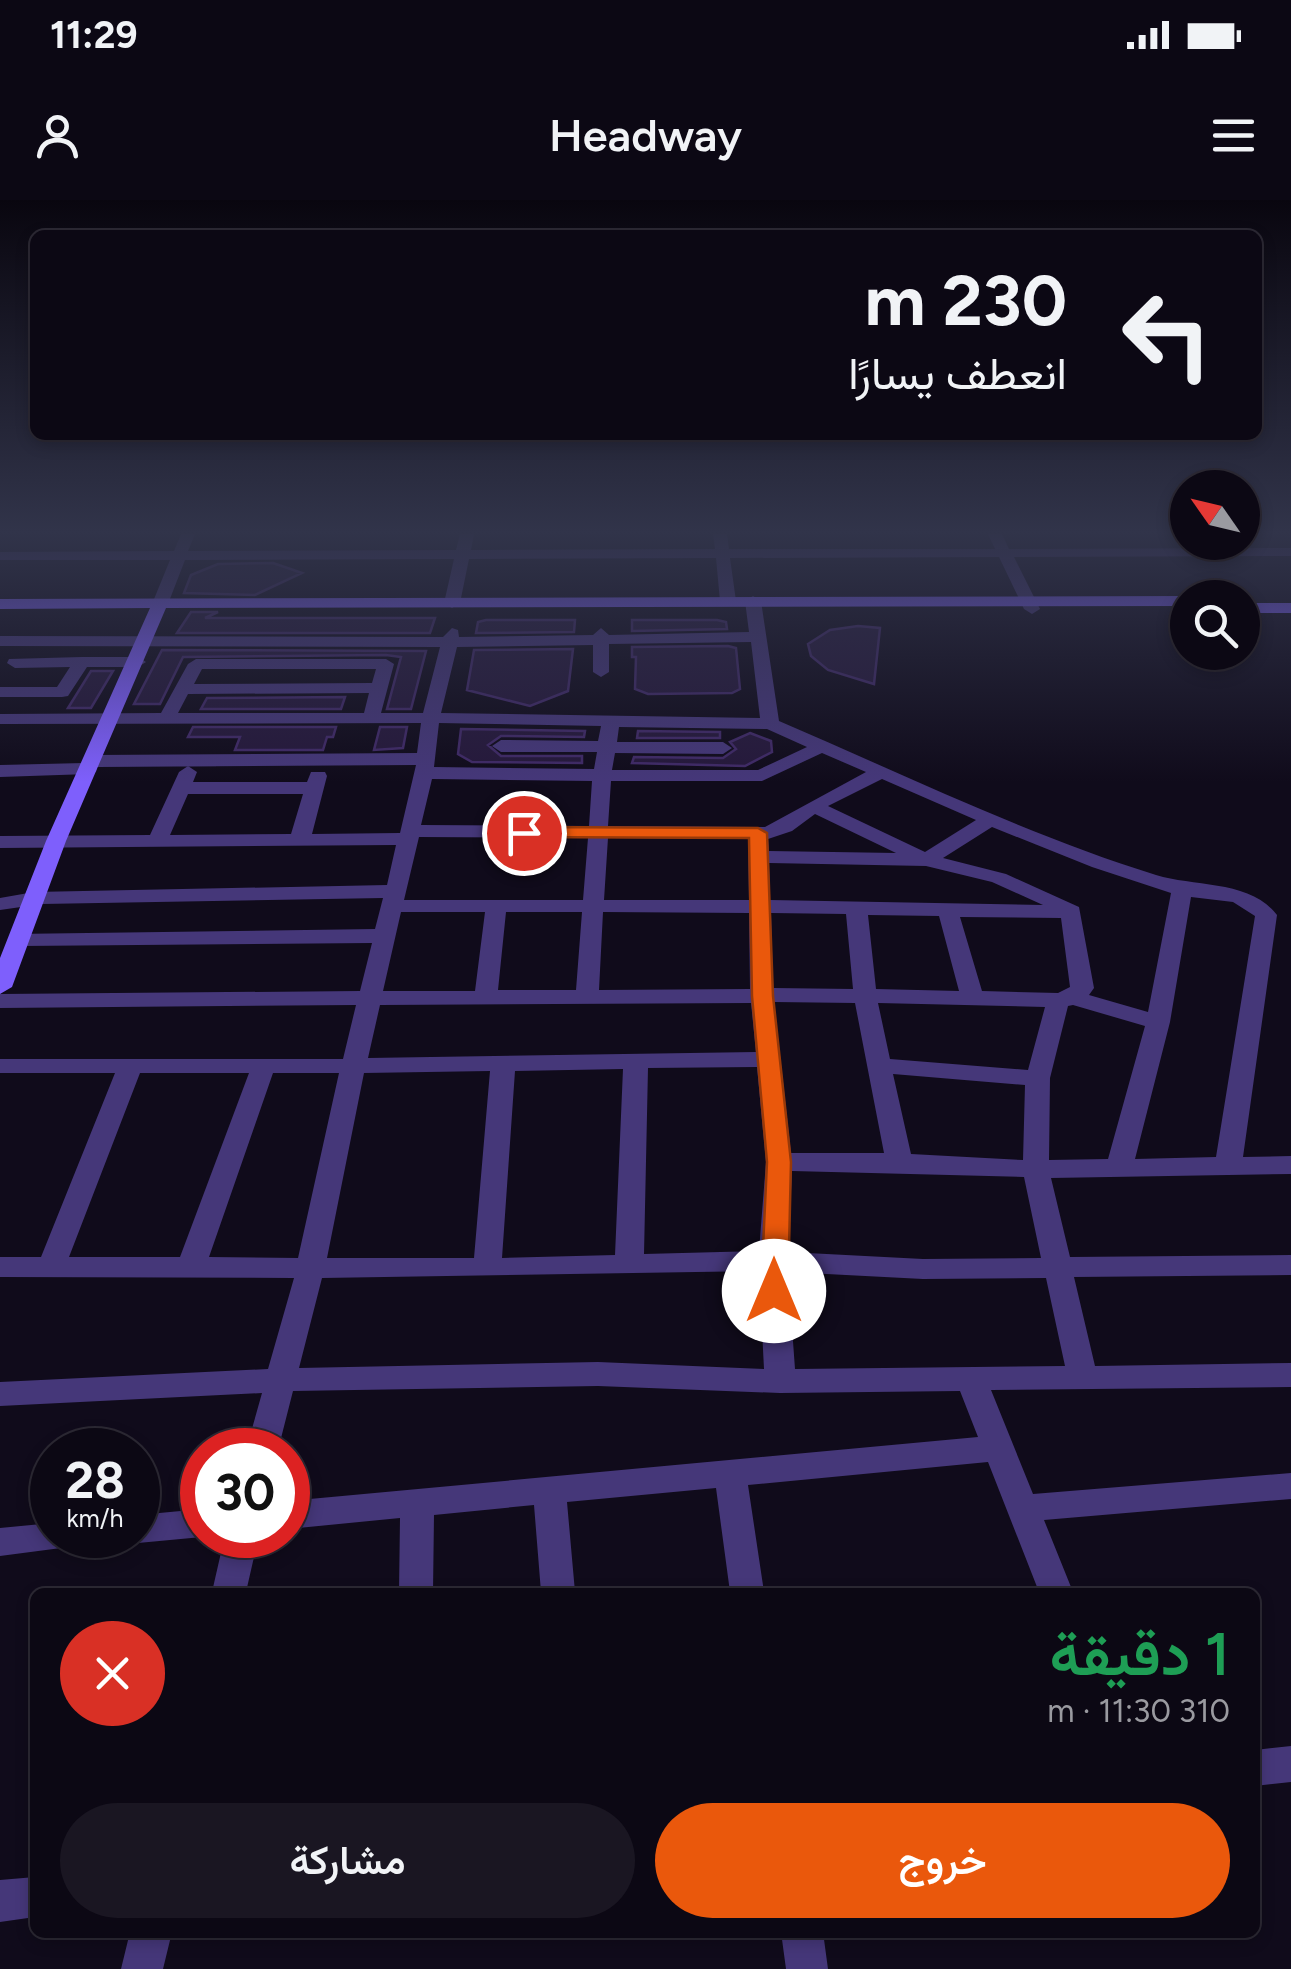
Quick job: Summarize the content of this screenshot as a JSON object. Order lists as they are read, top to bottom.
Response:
{
  "north": "top left",
  "page": {
    "status": "11:29",
    "header": "Headway",
    "turn": ["230 m", "انعطف يسارًا"],
    "speed": "28 km/h",
    "limit": "30",
    "heading": ["1 دقيقة", "310 m · 11:30"],
    "buttons": ["خروج", "مشاركة"]
  }
}
